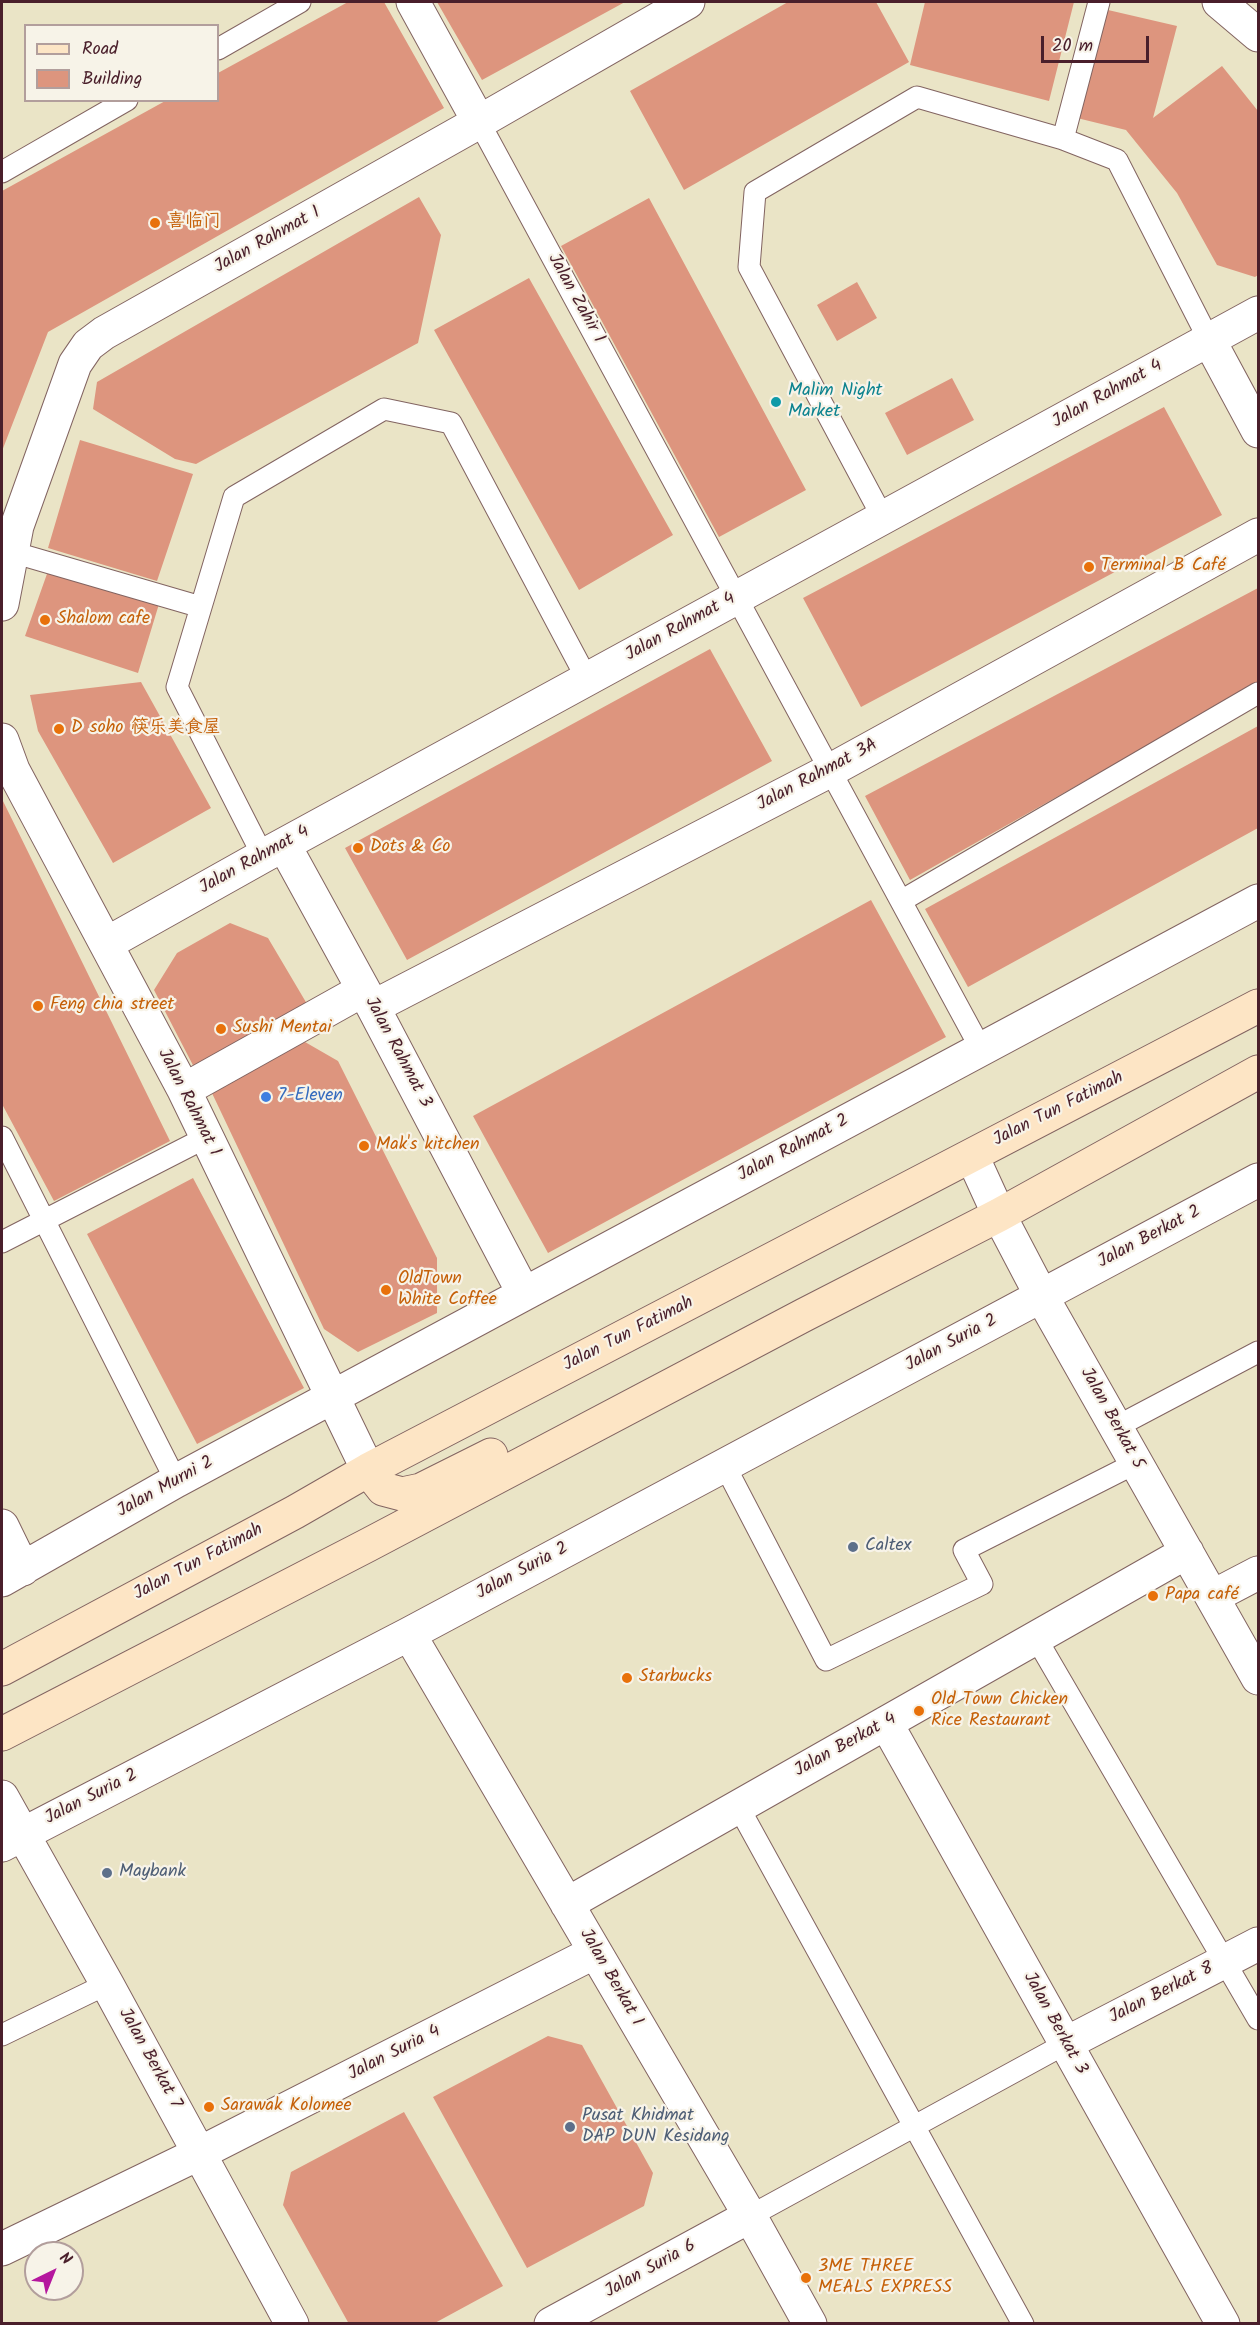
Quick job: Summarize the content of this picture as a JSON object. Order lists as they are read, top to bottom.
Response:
{
  "streets": {
    "main road": ["Jalan Tun Fatimah"],
    "street": [
      "Jalan Rahmat 1",
      "Jalan Zahir 1",
      "Jalan Rahmat 4",
      "Jalan Rahmat 3A",
      "Jalan Rahmat 3",
      "Jalan Rahmat 2",
      "Jalan Berkat 2",
      "Jalan Suria 2",
      "Jalan Berkat 5",
      "Jalan Murni 2",
      "Jalan Berkat 4",
      "Jalan Berkat 1",
      "Jalan Berkat 8",
      "Jalan Berkat 3",
      "Jalan Suria 4",
      "Jalan Berkat 7",
      "Jalan Suria 6"
    ]
  },
  "crossings": [
    ["Jalan Rahmat 1", "Jalan Zahir 1"],
    ["Jalan Rahmat 1", "Jalan Rahmat 4"],
    ["Jalan Rahmat 1", "Jalan Rahmat 3A"],
    ["Jalan Rahmat 1", "Jalan Tun Fatimah"],
    ["Jalan Rahmat 1", "Jalan Rahmat 2"],
    ["Jalan Rahmat 1", "Jalan Murni 2"],
    ["Jalan Zahir 1", "Jalan Rahmat 4"],
    ["Jalan Zahir 1", "Jalan Rahmat 3A"],
    ["Jalan Zahir 1", "Jalan Rahmat 2"],
    ["Jalan Rahmat 4", "Jalan Rahmat 3"],
    ["Jalan Rahmat 3A", "Jalan Rahmat 3"],
    ["Jalan Rahmat 3", "Jalan Rahmat 2"],
    ["Jalan Tun Fatimah", "Jalan Berkat 5"],
    ["Jalan Rahmat 2", "Jalan Murni 2"],
    ["Jalan Berkat 2", "Jalan Suria 2"],
    ["Jalan Berkat 2", "Jalan Berkat 5"],
    ["Jalan Suria 2", "Jalan Berkat 5"],
    ["Jalan Suria 2", "Jalan Berkat 1"],
    ["Jalan Suria 2", "Jalan Berkat 7"],
    ["Jalan Berkat 5", "Jalan Berkat 4"],
    ["Jalan Berkat 4", "Jalan Berkat 1"],
    ["Jalan Berkat 4", "Jalan Berkat 3"],
    ["Jalan Berkat 1", "Jalan Suria 4"],
    ["Jalan Berkat 1", "Jalan Suria 6"],
    ["Jalan Berkat 8", "Jalan Berkat 3"],
    ["Jalan Suria 4", "Jalan Berkat 7"]
  ],
  "places": [
    "喜临门",
    "Malim Night Market",
    "Terminal B Café",
    "Shalom cafe",
    "D soho 筷乐美食屋",
    "Dots & Co",
    "Feng chia street",
    "Sushi Mentai",
    "7-Eleven",
    "Mak's kitchen",
    "OldTown White Coffee",
    "Caltex",
    "Papa café",
    "Starbucks",
    "Old Town Chicken Rice Restaurant",
    "Maybank",
    "Sarawak Kolomee",
    "Pusat Khidmat DAP DUN Kesidang",
    "3ME THREE MEALS EXPRESS"
  ],
  "legend": ["Road", "Building"],
  "scale_bar": "20 m",
  "north": "top right"
}
